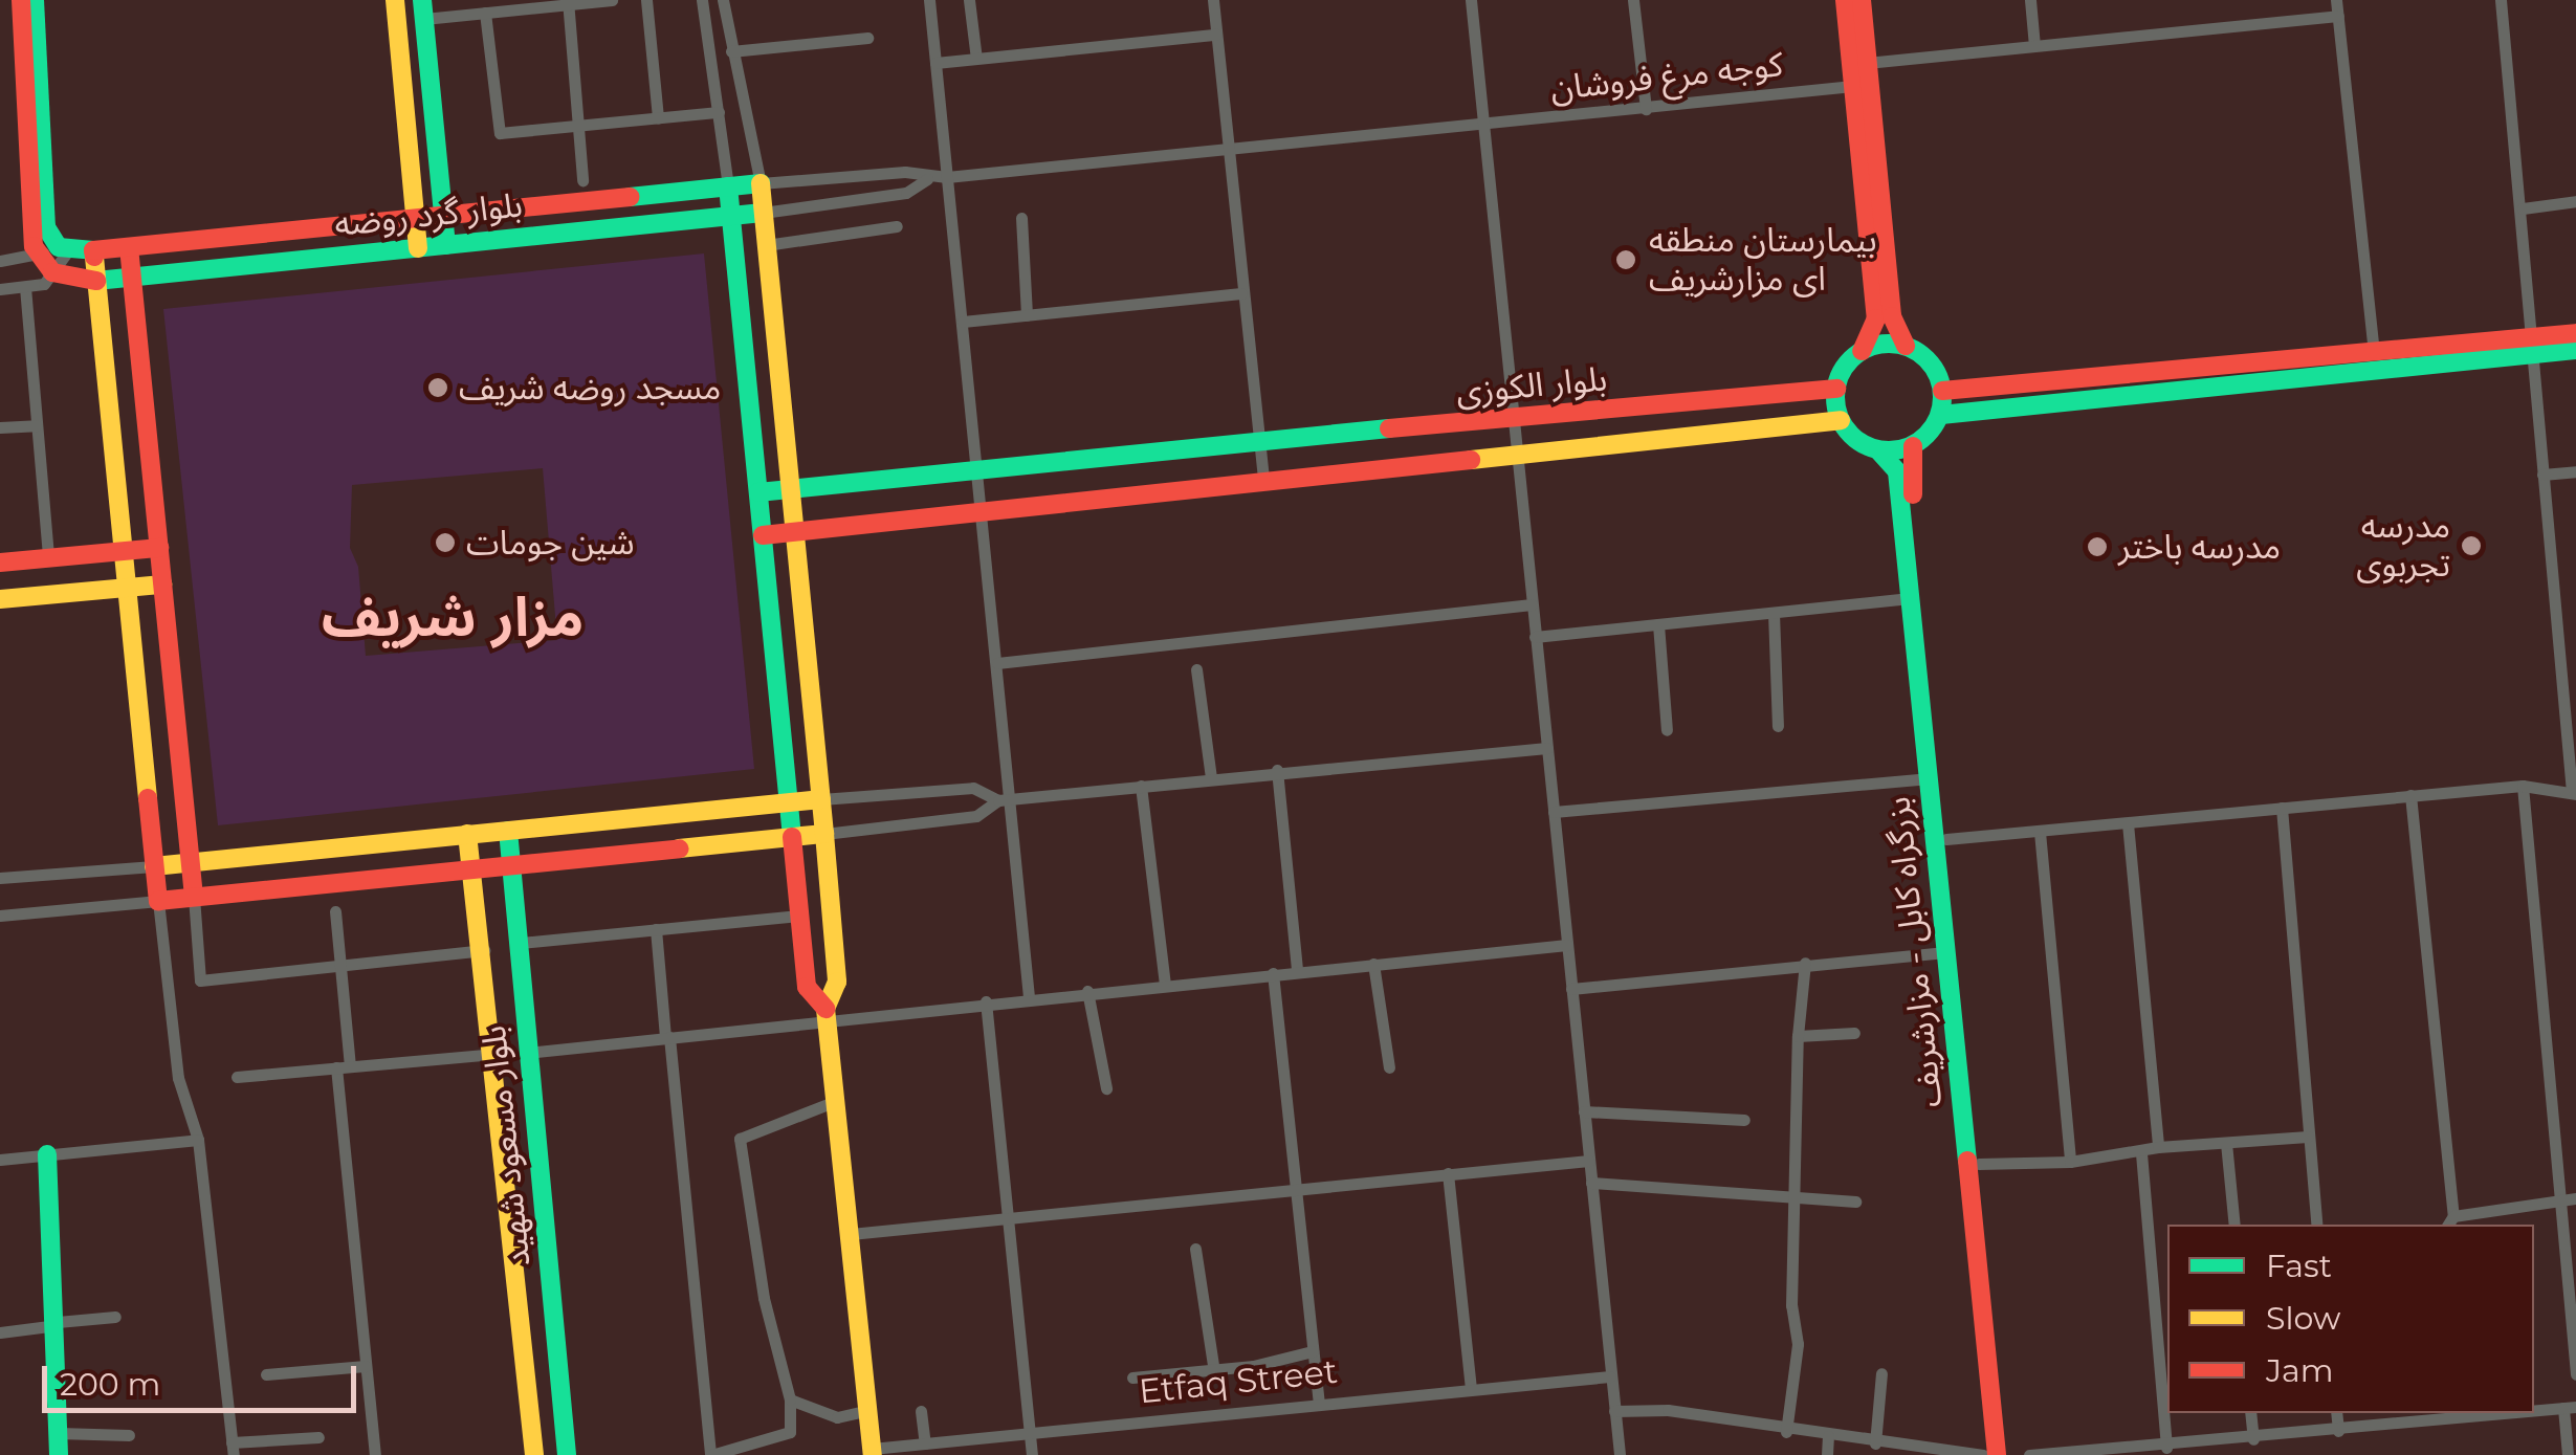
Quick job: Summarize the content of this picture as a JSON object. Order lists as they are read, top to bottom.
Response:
{
  "streets": {
    "main road": [
      "بلوار گرد روضه",
      "بلوار الکوزی",
      "بزرگراه کابل - مزارشریف",
      "بلوار مسعود شهید"
    ],
    "street": ["كوجه مرغ فروشان", "Etfaq Street"]
  },
  "crossings": [
    ["بلوار الکوزی", "بزرگراه کابل - مزارشریف"]
  ],
  "districts": ["مزار شريف"],
  "places": [
    "بیمارستان منطقه ای مزارشریف",
    "مسجد روضه شریف",
    "شین جومات",
    "مدرسه تجربوى",
    "مدرسه باختر"
  ],
  "legend": ["Fast", "Slow", "Jam"],
  "scale_bar": "200 m"
}
